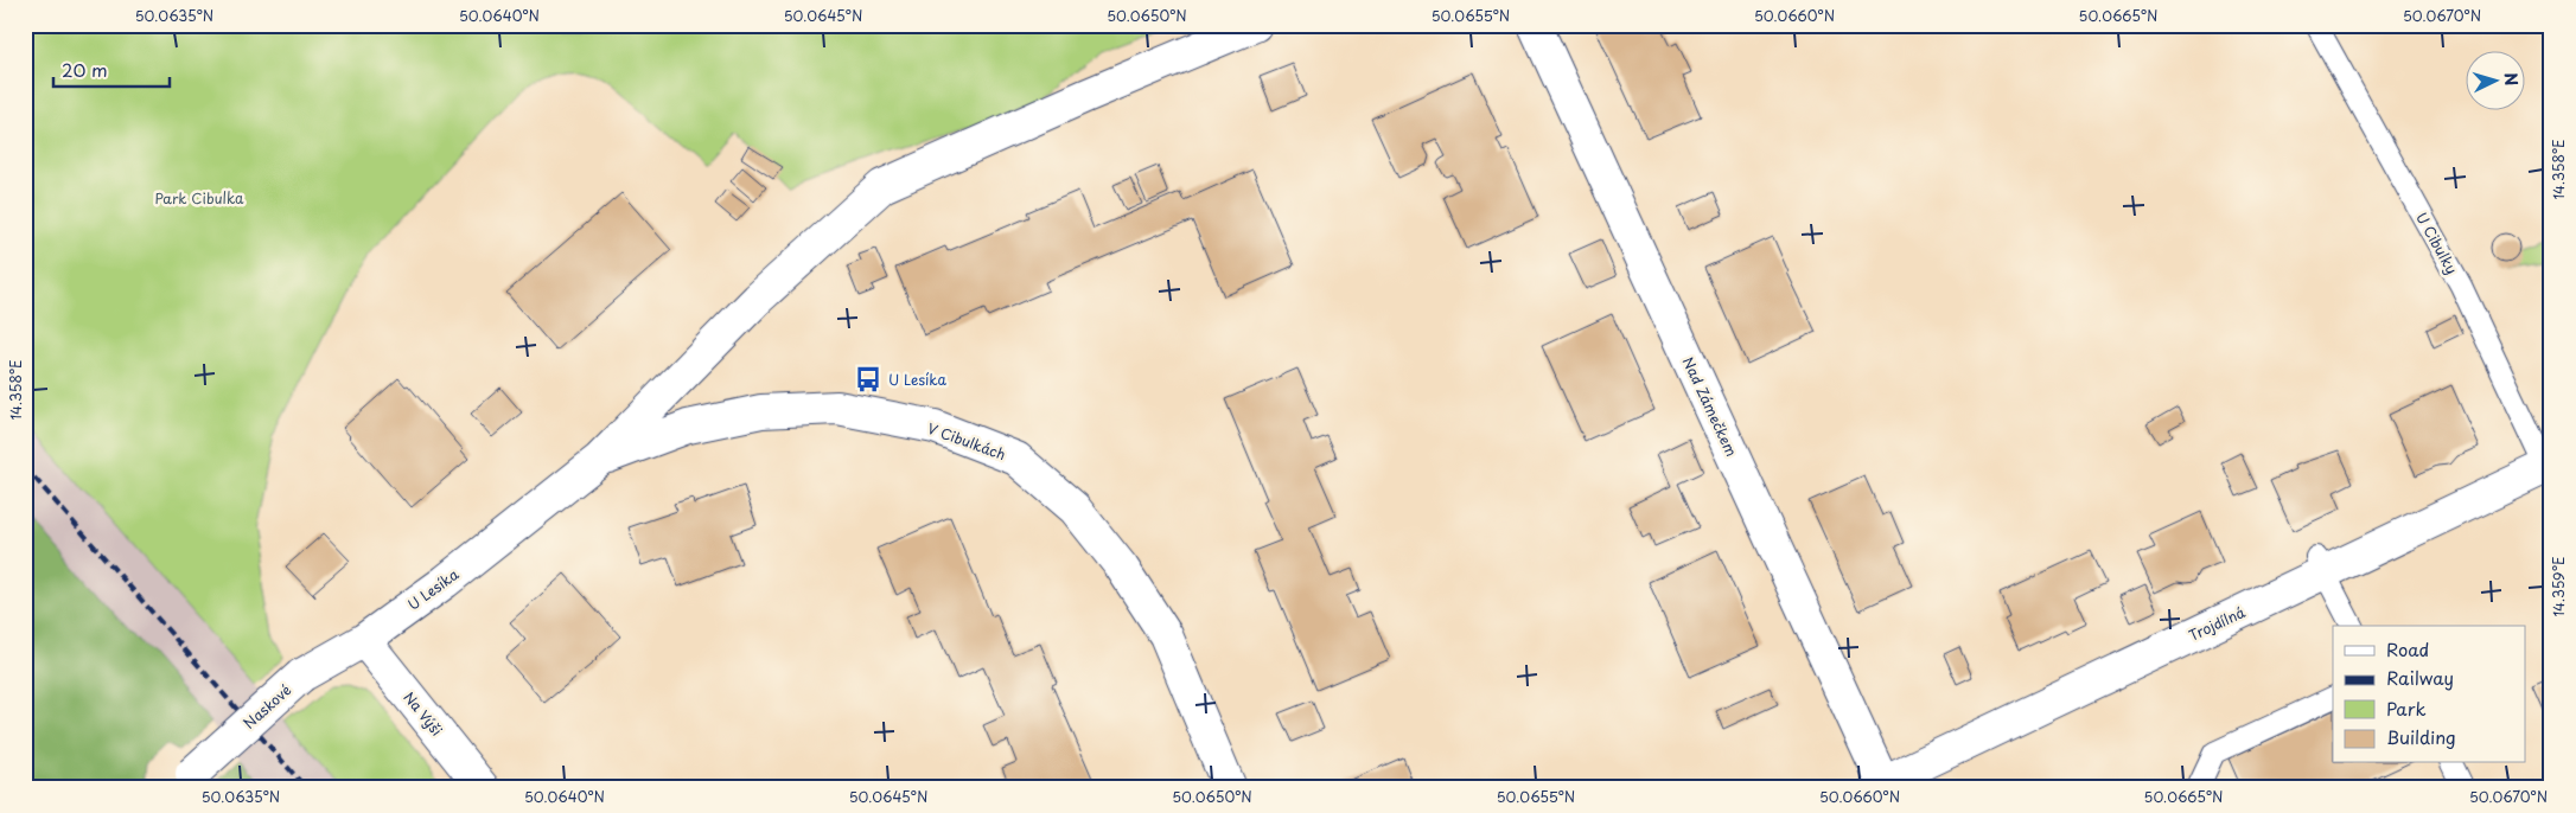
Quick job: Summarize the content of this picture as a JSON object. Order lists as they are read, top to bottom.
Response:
{
  "streets": {
    "street": [
      "Nad Zámečkem",
      "V Cibulkách",
      "U Lesíka",
      "Trojdílná",
      "Naskové",
      "Na Výši"
    ],
    "lane": ["U Cibulky"]
  },
  "crossings": [
    ["U Cibulky", "Trojdílná"],
    ["Nad Zámečkem", "Trojdílná"],
    ["V Cibulkách", "U Lesíka"],
    ["U Lesíka", "Naskové"],
    ["U Lesíka", "Na Výši"],
    ["Naskové", "Na Výši"]
  ],
  "parks": ["Park Cibulka"],
  "places": {
    "bus stop": ["U Lesíka"]
  },
  "legend": [
    "Road",
    "Railway",
    "Park",
    "Building"
  ],
  "scale_bar": "20 m",
  "north": "right",
  "coordinates": [
    "50.0635°N",
    "50.0640°N",
    "50.0645°N",
    "50.0650°N",
    "50.0655°N",
    "50.0660°N",
    "50.0665°N",
    "50.0670°N",
    "14.358°E",
    "14.359°E"
  ]
}
